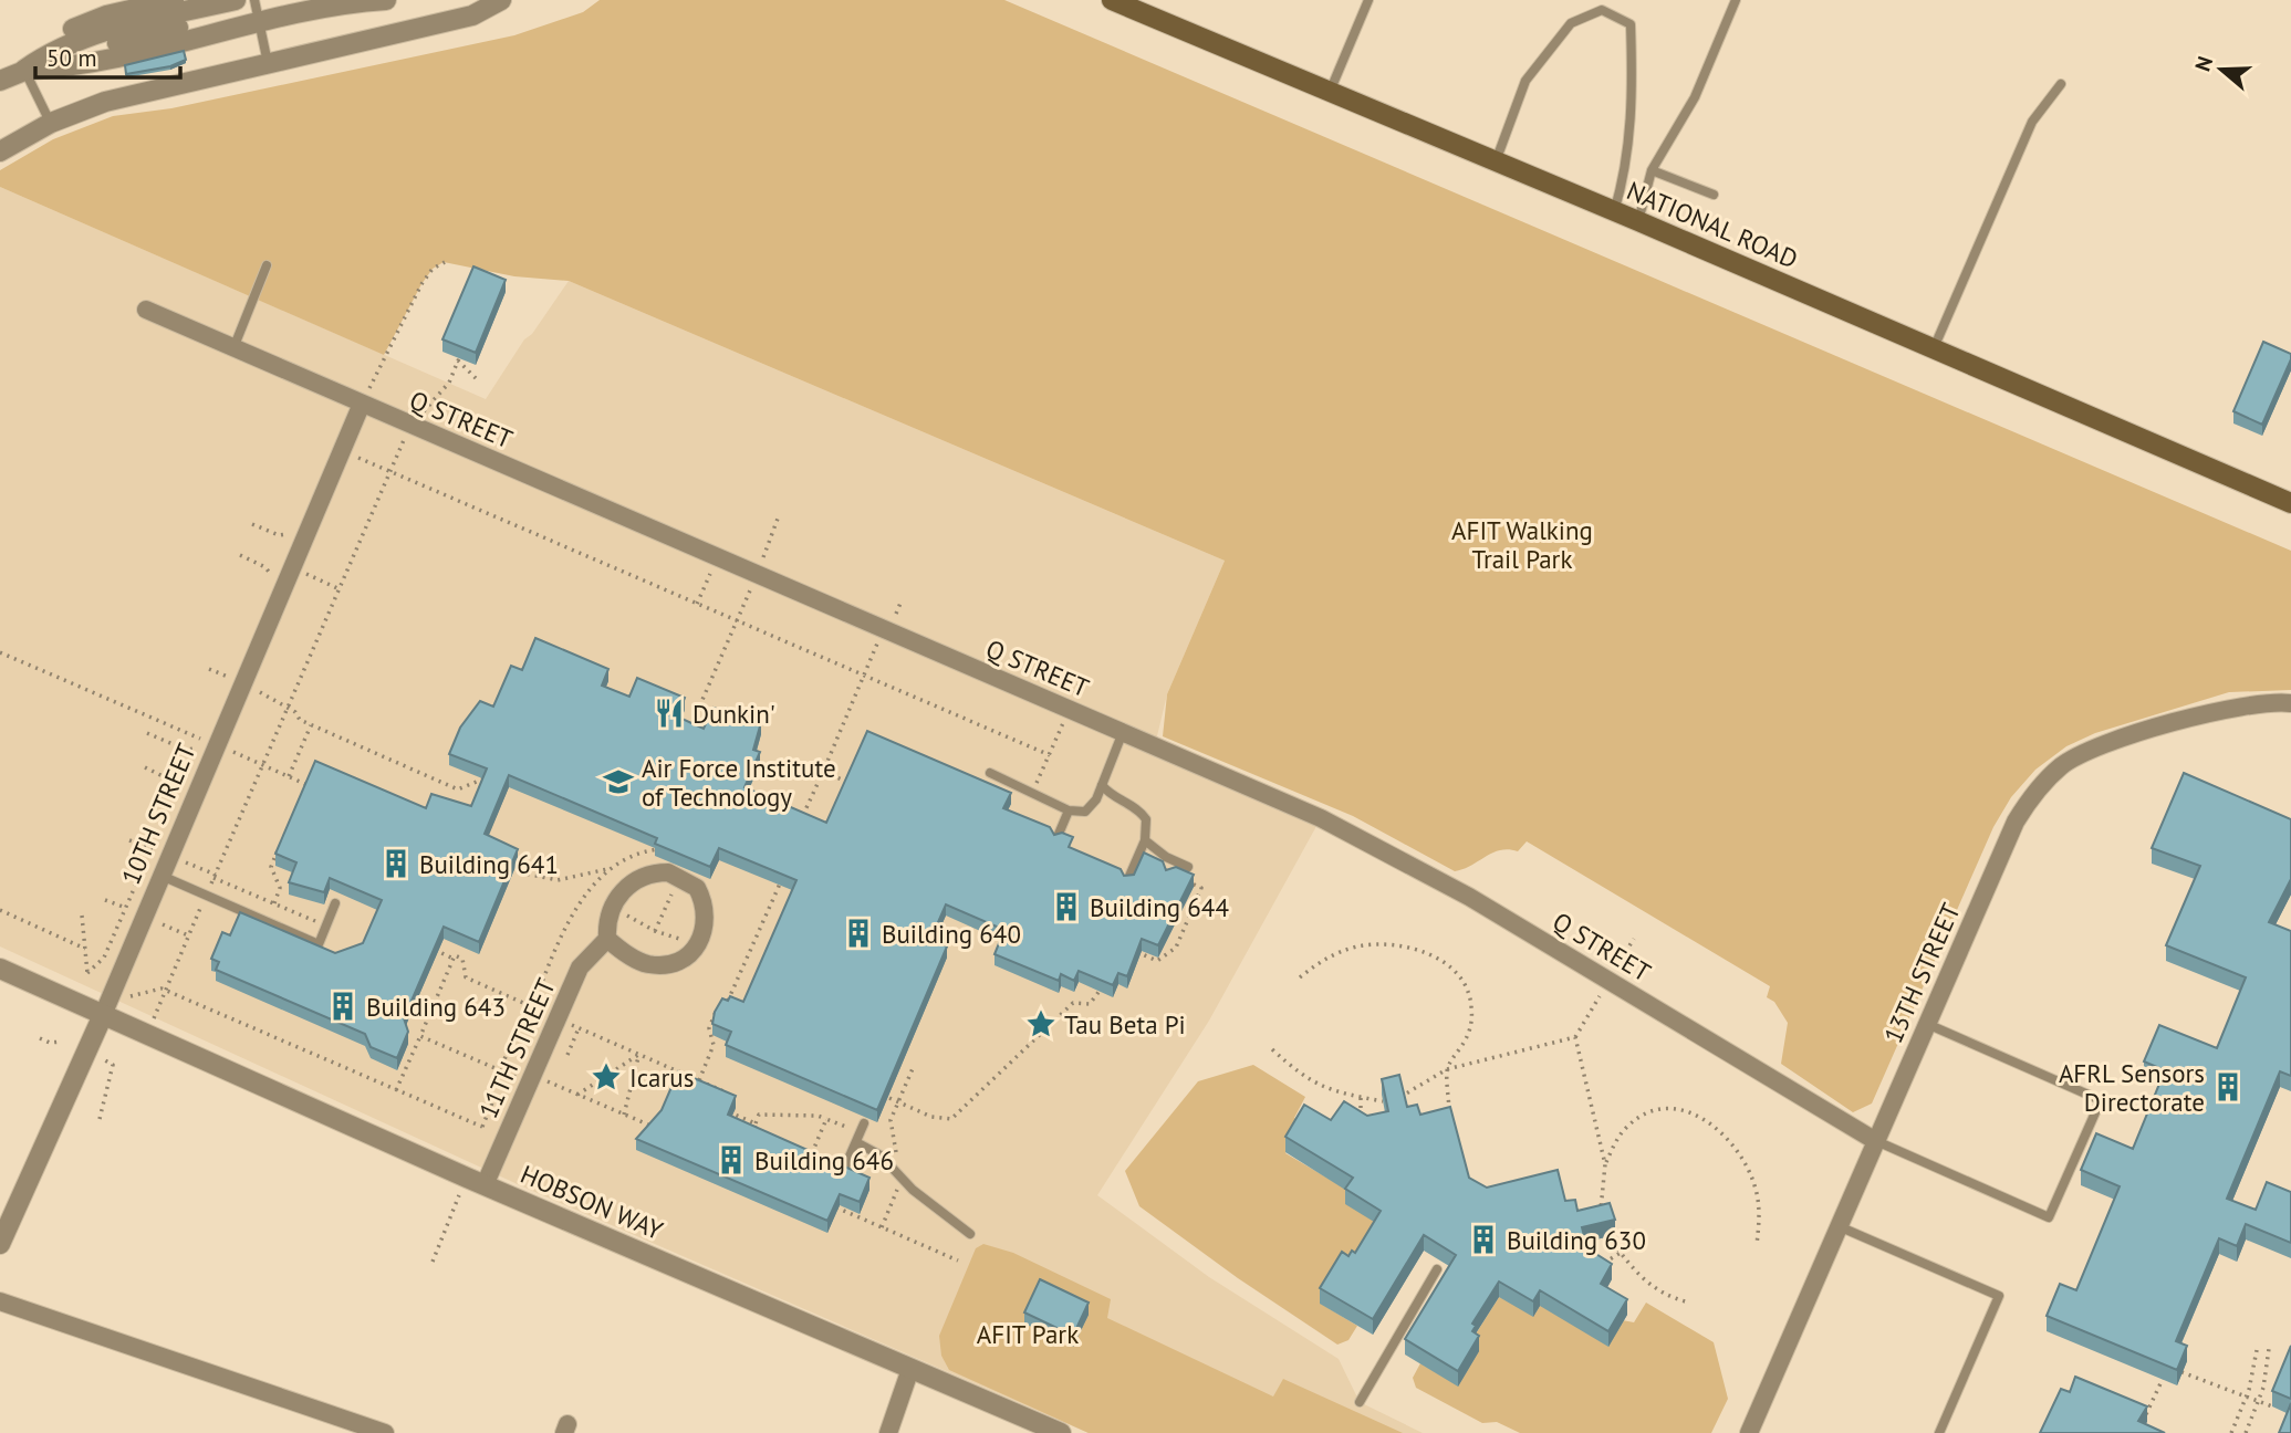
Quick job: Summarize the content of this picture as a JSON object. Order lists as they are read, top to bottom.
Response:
{
  "streets": {
    "main road": ["NATIONAL ROAD"],
    "street": [
      "Q STREET",
      "10TH STREET",
      "13TH STREET",
      "11TH STREET",
      "HOBSON WAY"
    ]
  },
  "crossings": [
    ["Q STREET", "10TH STREET"],
    ["Q STREET", "13TH STREET"],
    ["10TH STREET", "HOBSON WAY"],
    ["11TH STREET", "HOBSON WAY"]
  ],
  "parks": ["AFIT Walking Trail Park", "AFIT Park"],
  "places": {
    "restaurant": ["Dunkin'"],
    "school or university": ["Air Force Institute of Technology"],
    "building": [
      "Building 641",
      "Building 644",
      "Building 640",
      "Building 643",
      "AFRL Sensors Directorate",
      "Building 646",
      "Building 630"
    ],
    "place": ["Tau Beta Pi", "Icarus"]
  },
  "scale_bar": "50 m",
  "north": "left"
}
